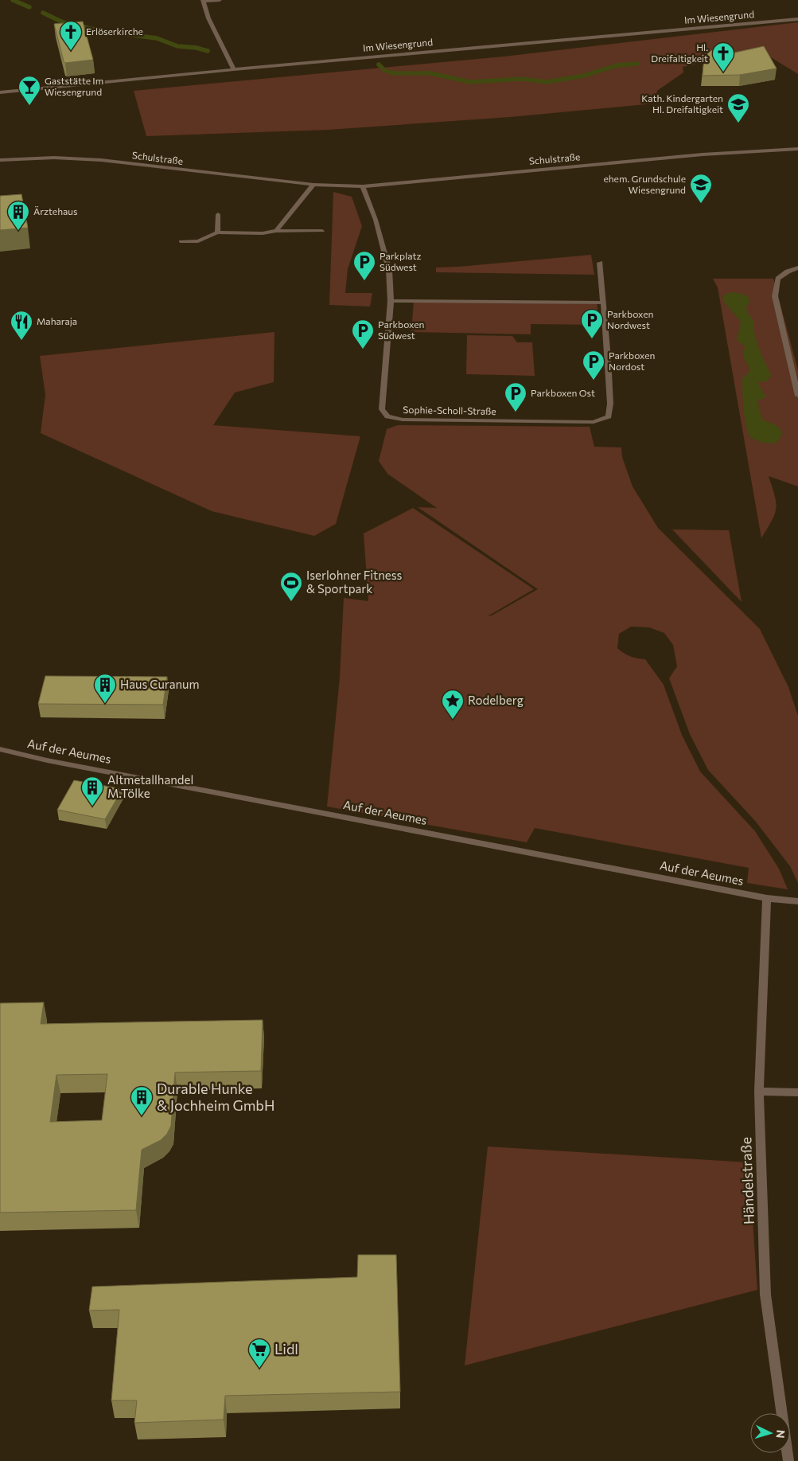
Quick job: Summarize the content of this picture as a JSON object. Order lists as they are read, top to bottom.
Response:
{
  "streets": {
    "street": [
      "Im Wiesengrund",
      "Schulstraße",
      "Sophie-Scholl-Straße",
      "Auf der Aeumes",
      "Händelstraße"
    ]
  },
  "crossings": [
    ["Schulstraße", "Sophie-Scholl-Straße"],
    ["Auf der Aeumes", "Händelstraße"]
  ],
  "places": {
    "church": ["Erlöserkirche", "Hl. Dreifaltigkeit"],
    "bar": ["Gaststätte Im Wiesengrund"],
    "school or university": ["Kath. Kindergarten Hl. Dreifaltigkeit", "ehem. Grundschule Wiesengrund"],
    "building": [
      "Ärztehaus",
      "Haus Curanum",
      "Altmetallhandel M.Tölke",
      "Durable Hunke & Jochheim GmbH"
    ],
    "parking": [
      "Parkplatz Südwest",
      "Parkboxen Nordwest",
      "Parkboxen Südwest",
      "Parkboxen Nordost",
      "Parkboxen Ost"
    ],
    "restaurant": ["Maharaja"],
    "sports": ["Iserlohner Fitness & Sportpark"],
    "place": ["Rodelberg"],
    "supermarket": ["Lidl"]
  },
  "north": "right"
}
